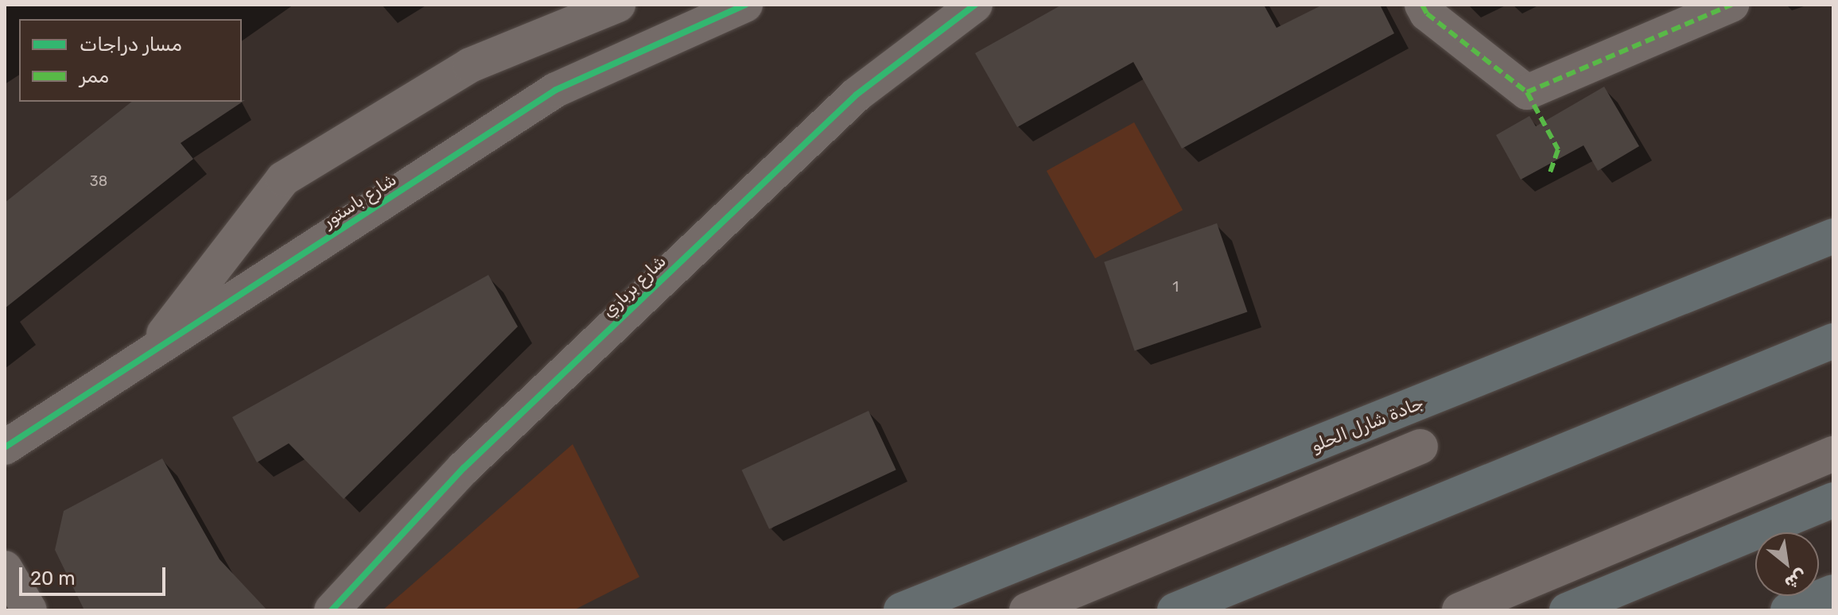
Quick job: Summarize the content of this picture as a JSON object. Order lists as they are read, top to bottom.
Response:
{
  "streets": {
    "highway": ["جادة شارل الحلو"],
    "street": ["شارع باستور", "شارع برباري"]
  },
  "house_numbers": ["38", "1"],
  "legend": ["مسار دراجات", "ممر"],
  "scale_bar": "20 m",
  "north": "bottom right"
}
